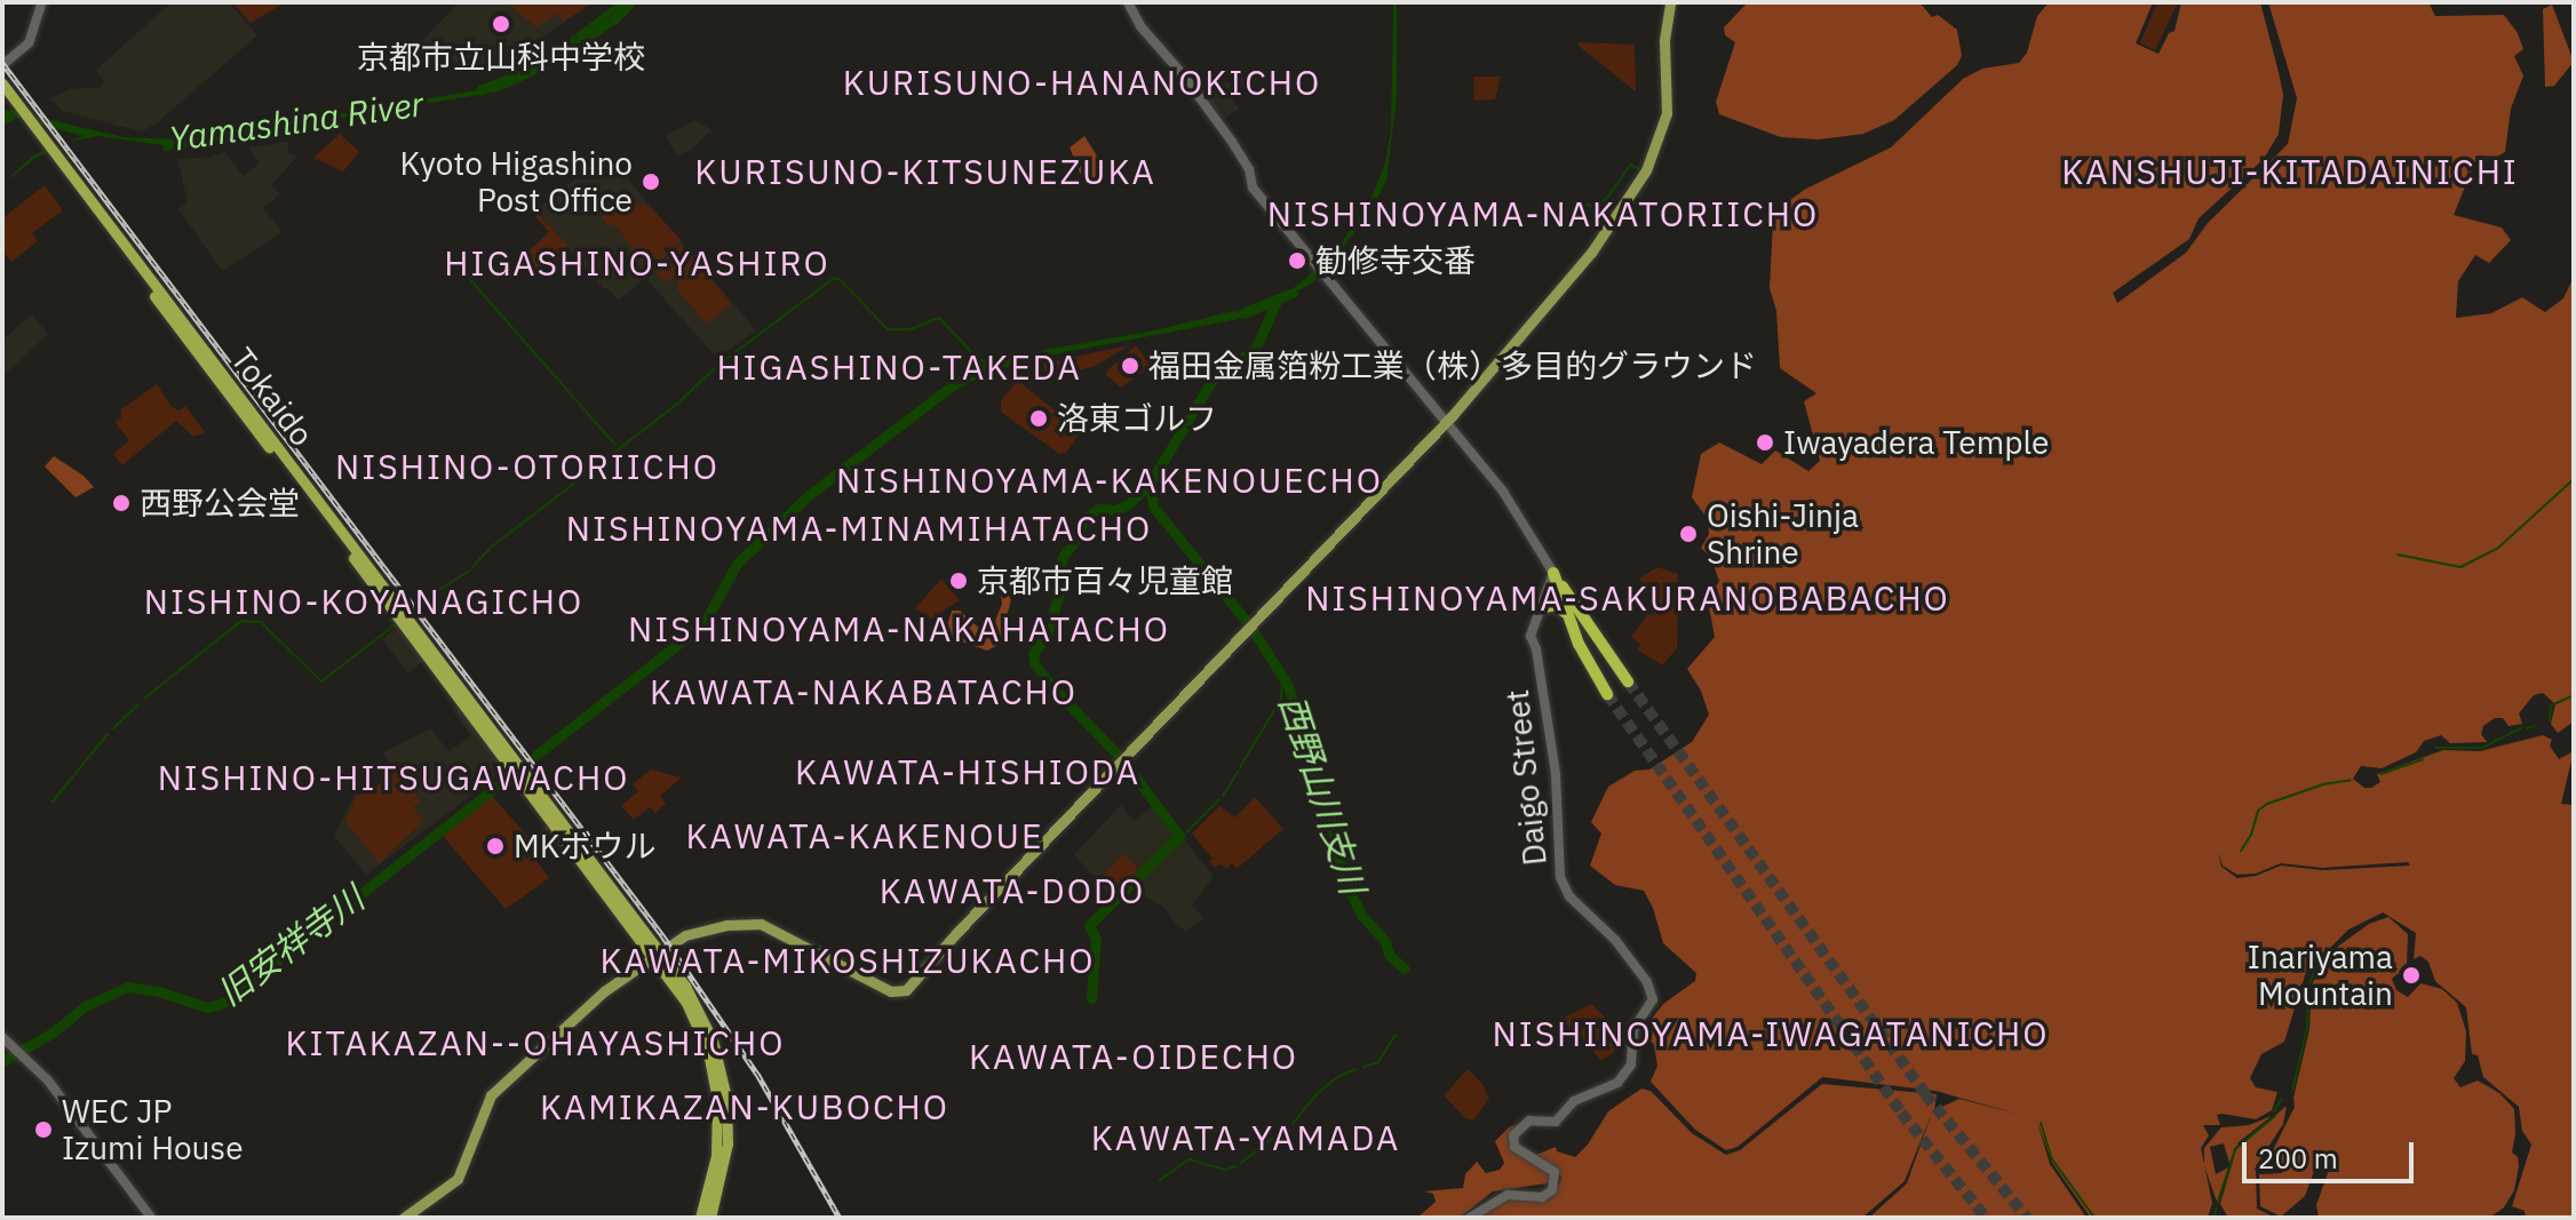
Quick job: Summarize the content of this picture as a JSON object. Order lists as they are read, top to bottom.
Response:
{
  "streets": {
    "highway": ["Tokaido"],
    "main road": ["Daigo Street"]
  },
  "districts": [
    "KURISUNO-HANANOKICHO",
    "KURISUNO-KITSUNEZUKA",
    "KANSHUJI-KITADAINICHI",
    "NISHINOYAMA-NAKATORIICHO",
    "HIGASHINO-YASHIRO",
    "HIGASHINO-TAKEDA",
    "NISHINO-OTORIICHO",
    "NISHINOYAMA-KAKENOUECHO",
    "NISHINOYAMA-MINAMIHATACHO",
    "NISHINOYAMA-SAKURANOBABACHO",
    "NISHINO-KOYANAGICHO",
    "NISHINOYAMA-NAKAHATACHO",
    "KAWATA-NAKABATACHO",
    "KAWATA-HISHIODA",
    "NISHINO-HITSUGAWACHO",
    "KAWATA-KAKENOUE",
    "KAWATA-DODO",
    "KAWATA-MIKOSHIZUKACHO",
    "NISHINOYAMA-IWAGATANICHO",
    "KITAKAZAN--OHAYASHICHO",
    "KAWATA-OIDECHO",
    "KAMIKAZAN-KUBOCHO",
    "KAWATA-YAMADA"
  ],
  "water": ["Yamashina River", "西野山川支川", "旧安祥寺川"],
  "places": [
    "京都市立山科中学校",
    "Kyoto Higashino Post Office",
    "勧修寺交番",
    "福田金属箔粉工業（株）多目的グラウンド",
    "洛東ゴルフ",
    "Iwayadera Temple",
    "西野公会堂",
    "Oishi-Jinja Shrine",
    "京都市百々児童館",
    "MKボウル",
    "Inariyama Mountain",
    "WEC JP Izumi House"
  ],
  "scale_bar": "200 m"
}
